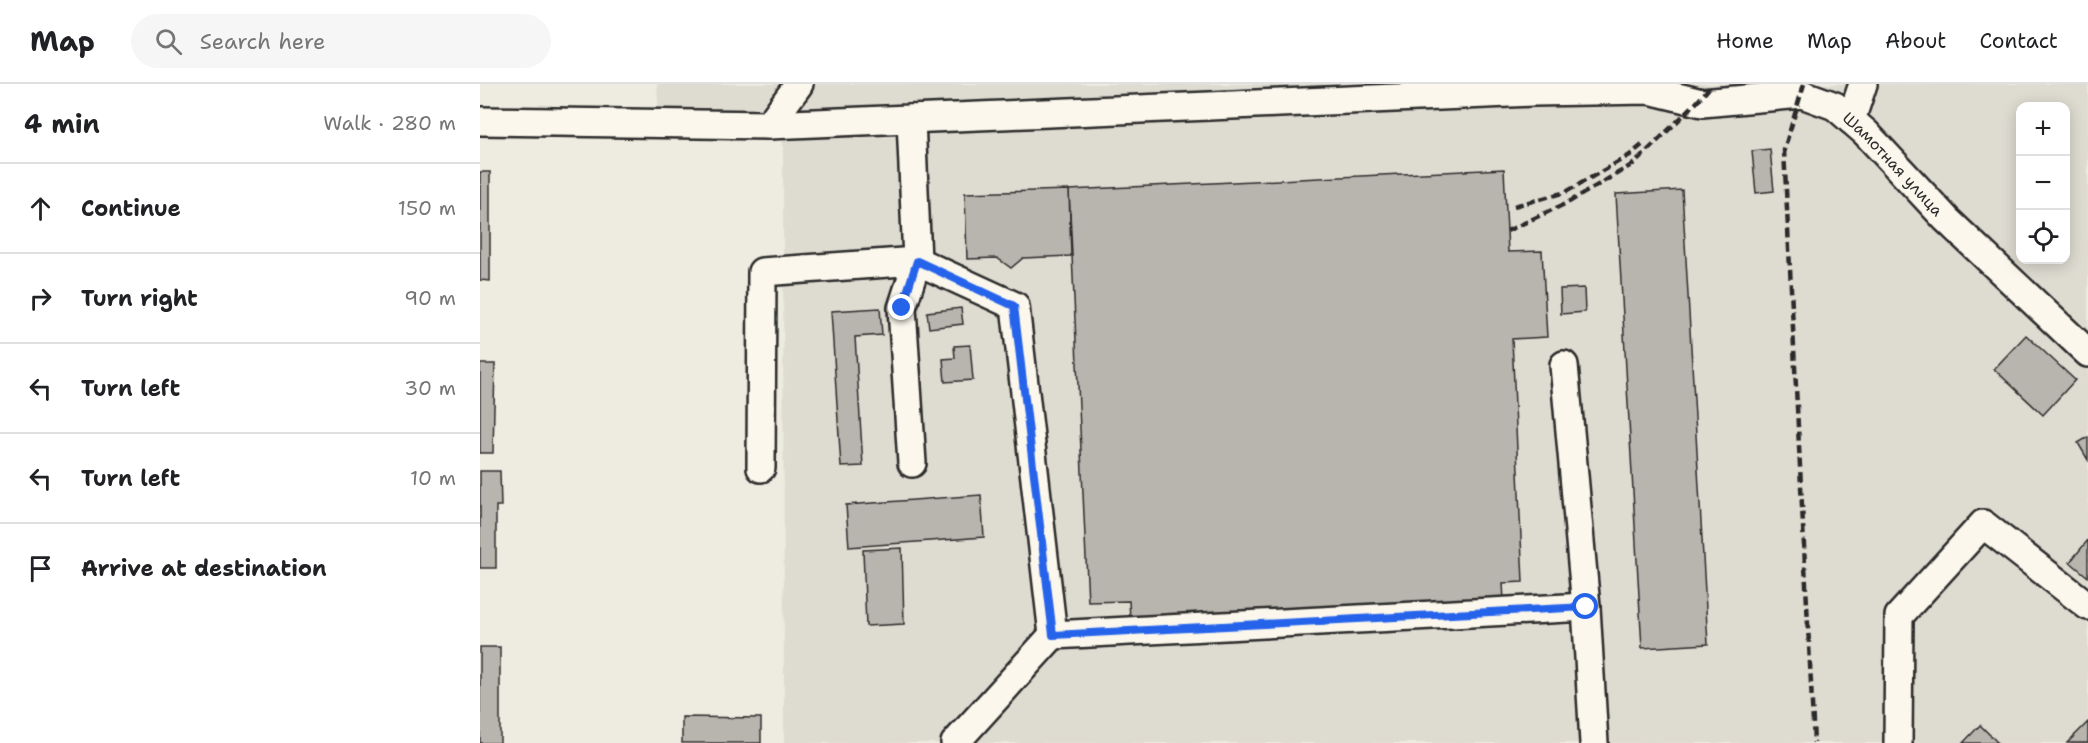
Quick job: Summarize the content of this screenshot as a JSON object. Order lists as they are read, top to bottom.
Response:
{
  "streets": {
    "street": ["Шамотная улица"]
  },
  "page": {
    "header": "Map",
    "search": "Search here",
    "nav": [
      "Home",
      "Map",
      "About",
      "Contact"
    ],
    "heading": ["4 min", "Walk · 280 m"],
    "map_buttons": ["+", "−"],
    "list": [
      ["Continue", "150 m"],
      ["Turn right", "90 m"],
      ["Turn left", "30 m"],
      ["Turn left", "10 m"],
      "Arrive at destination"
    ]
  }
}
